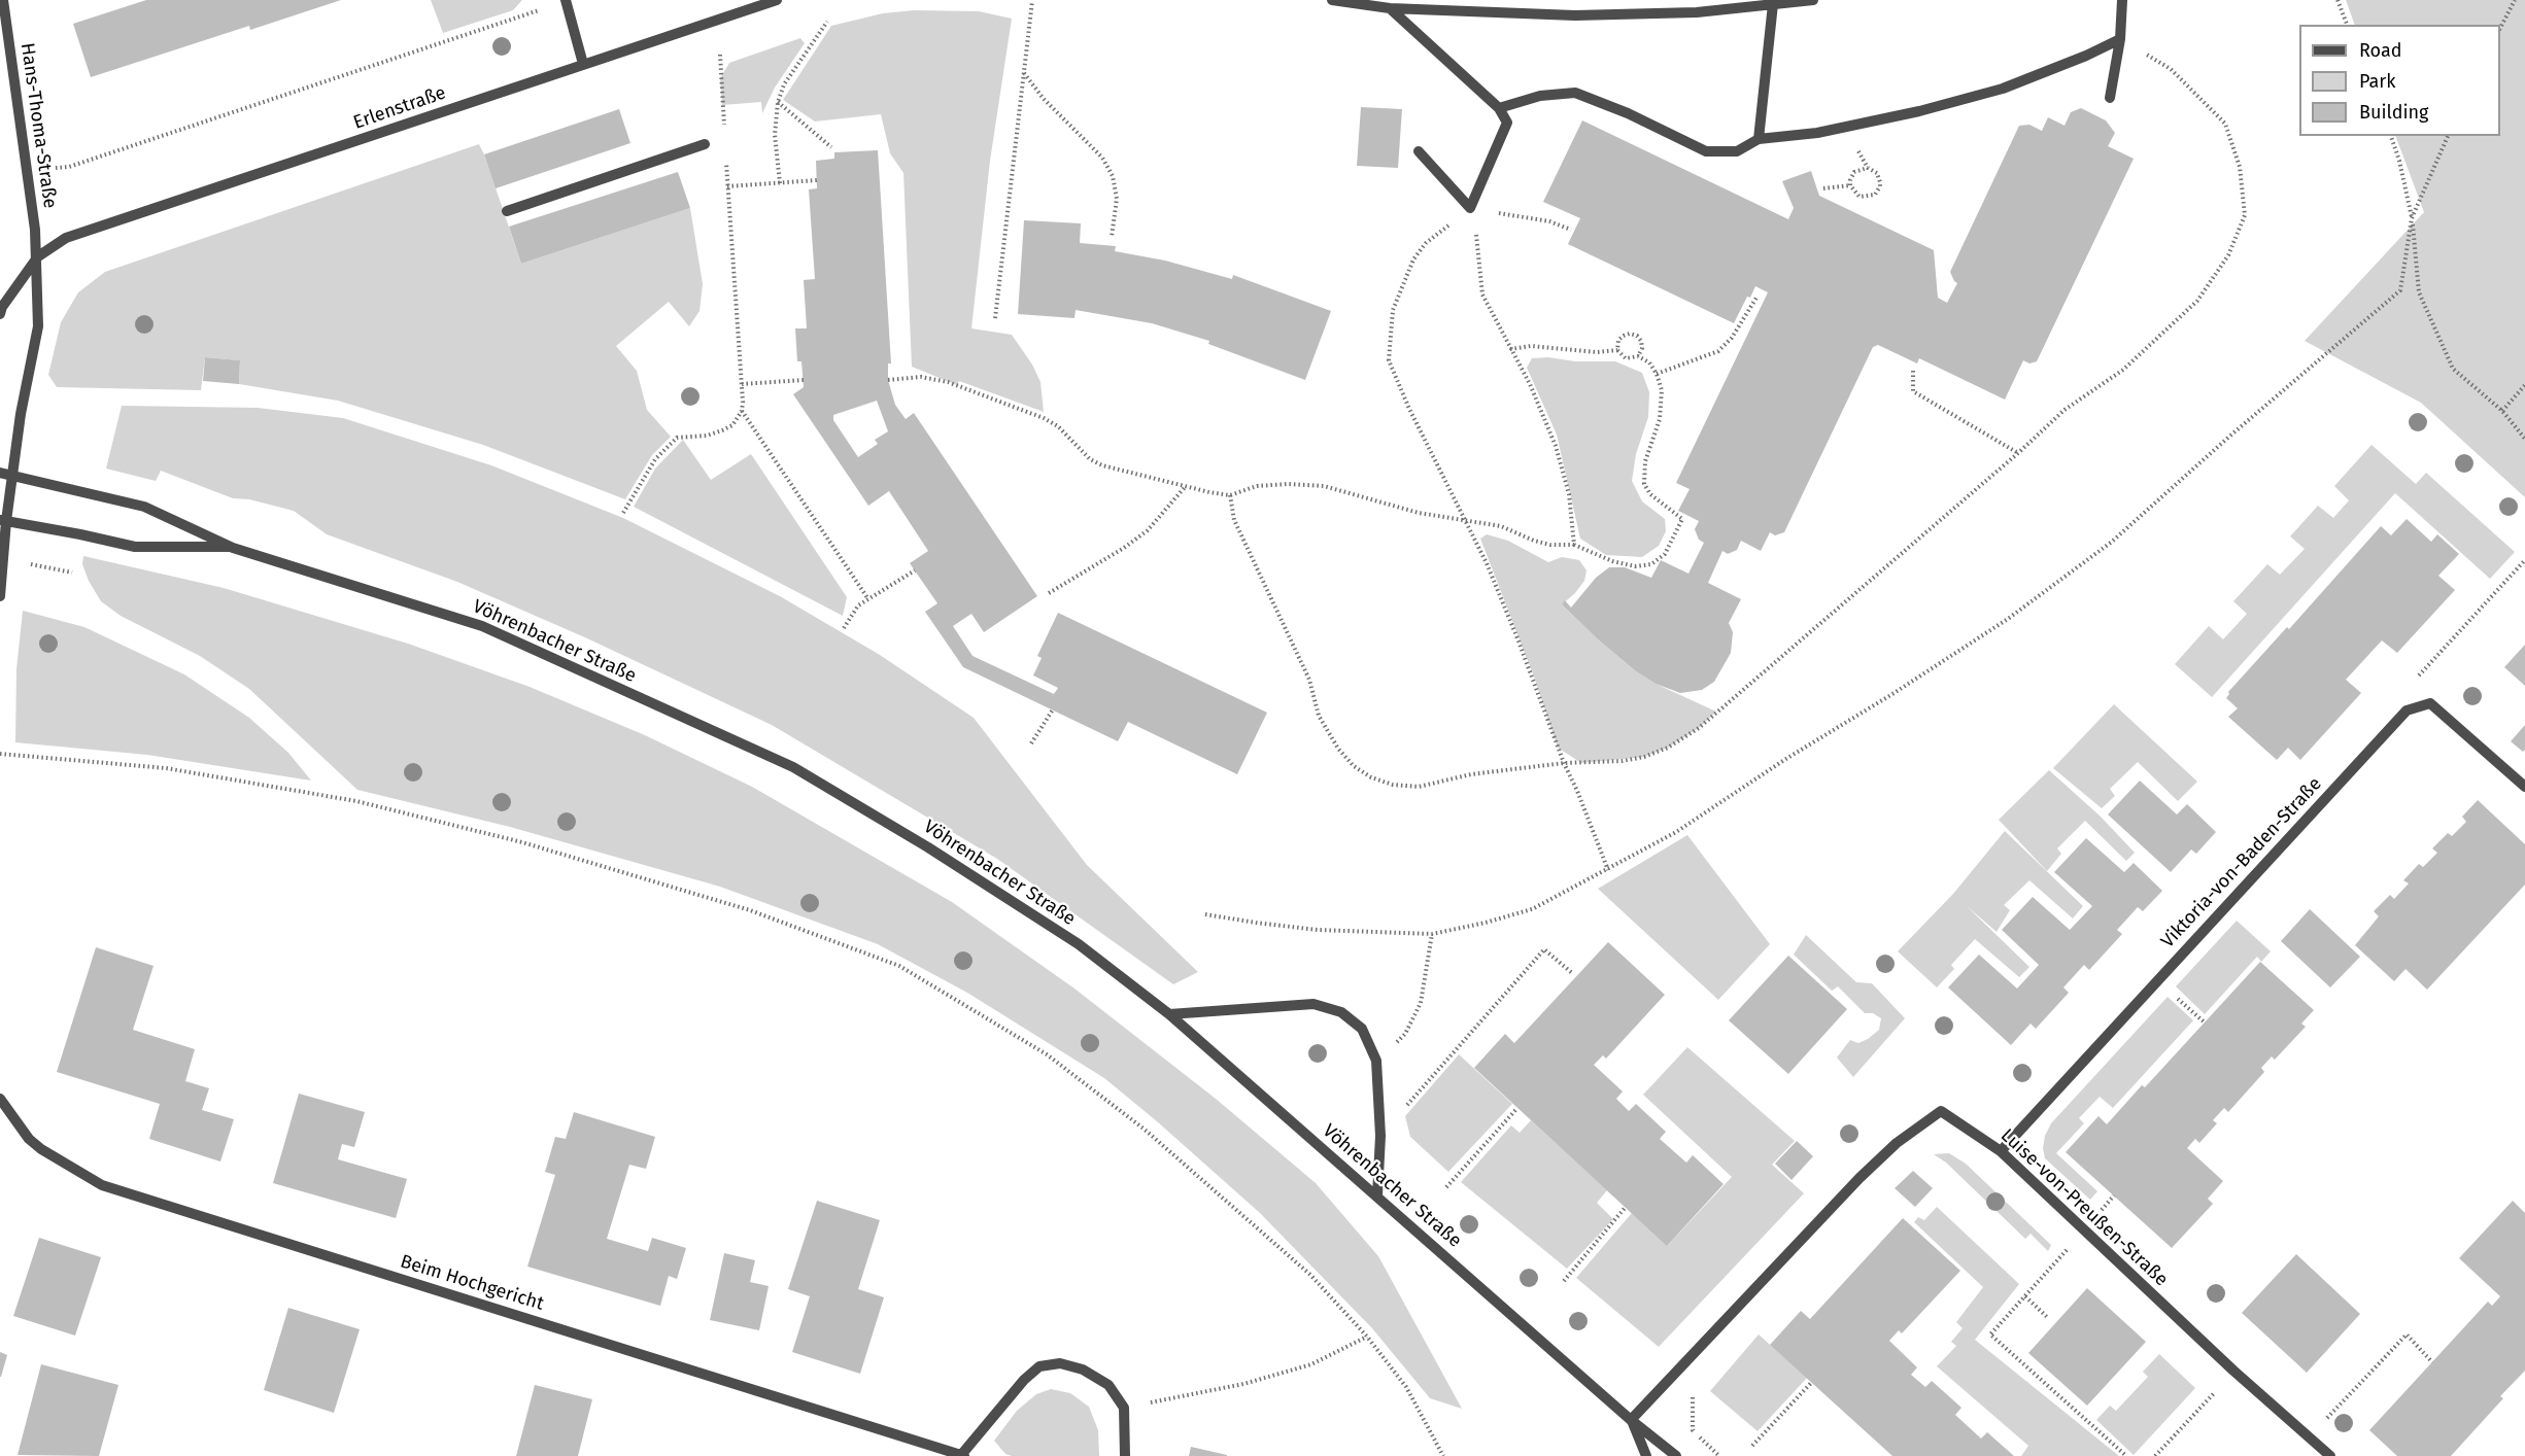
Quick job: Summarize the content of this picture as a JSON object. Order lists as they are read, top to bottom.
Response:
{
  "streets": {
    "street": [
      "Erlenstraße",
      "Hans-Thoma-Straße",
      "Vöhrenbacher Straße",
      "Viktoria-von-Baden-Straße",
      "Luise-von-Preußen-Straße",
      "Beim Hochgericht"
    ]
  },
  "crossings": [
    ["Erlenstraße", "Hans-Thoma-Straße"],
    ["Vöhrenbacher Straße", "Luise-von-Preußen-Straße"],
    ["Viktoria-von-Baden-Straße", "Luise-von-Preußen-Straße"]
  ],
  "legend": ["Road", "Park", "Building"]
}
